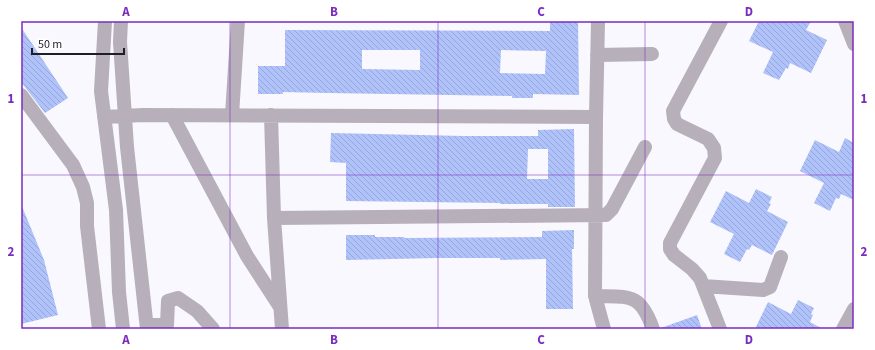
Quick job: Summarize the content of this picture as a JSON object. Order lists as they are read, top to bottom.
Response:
{
  "scale_bar": "50 m",
  "grid": {
    "columns": [
      "A",
      "B",
      "C",
      "D"
    ],
    "rows": ["1", "2"]
  }
}
